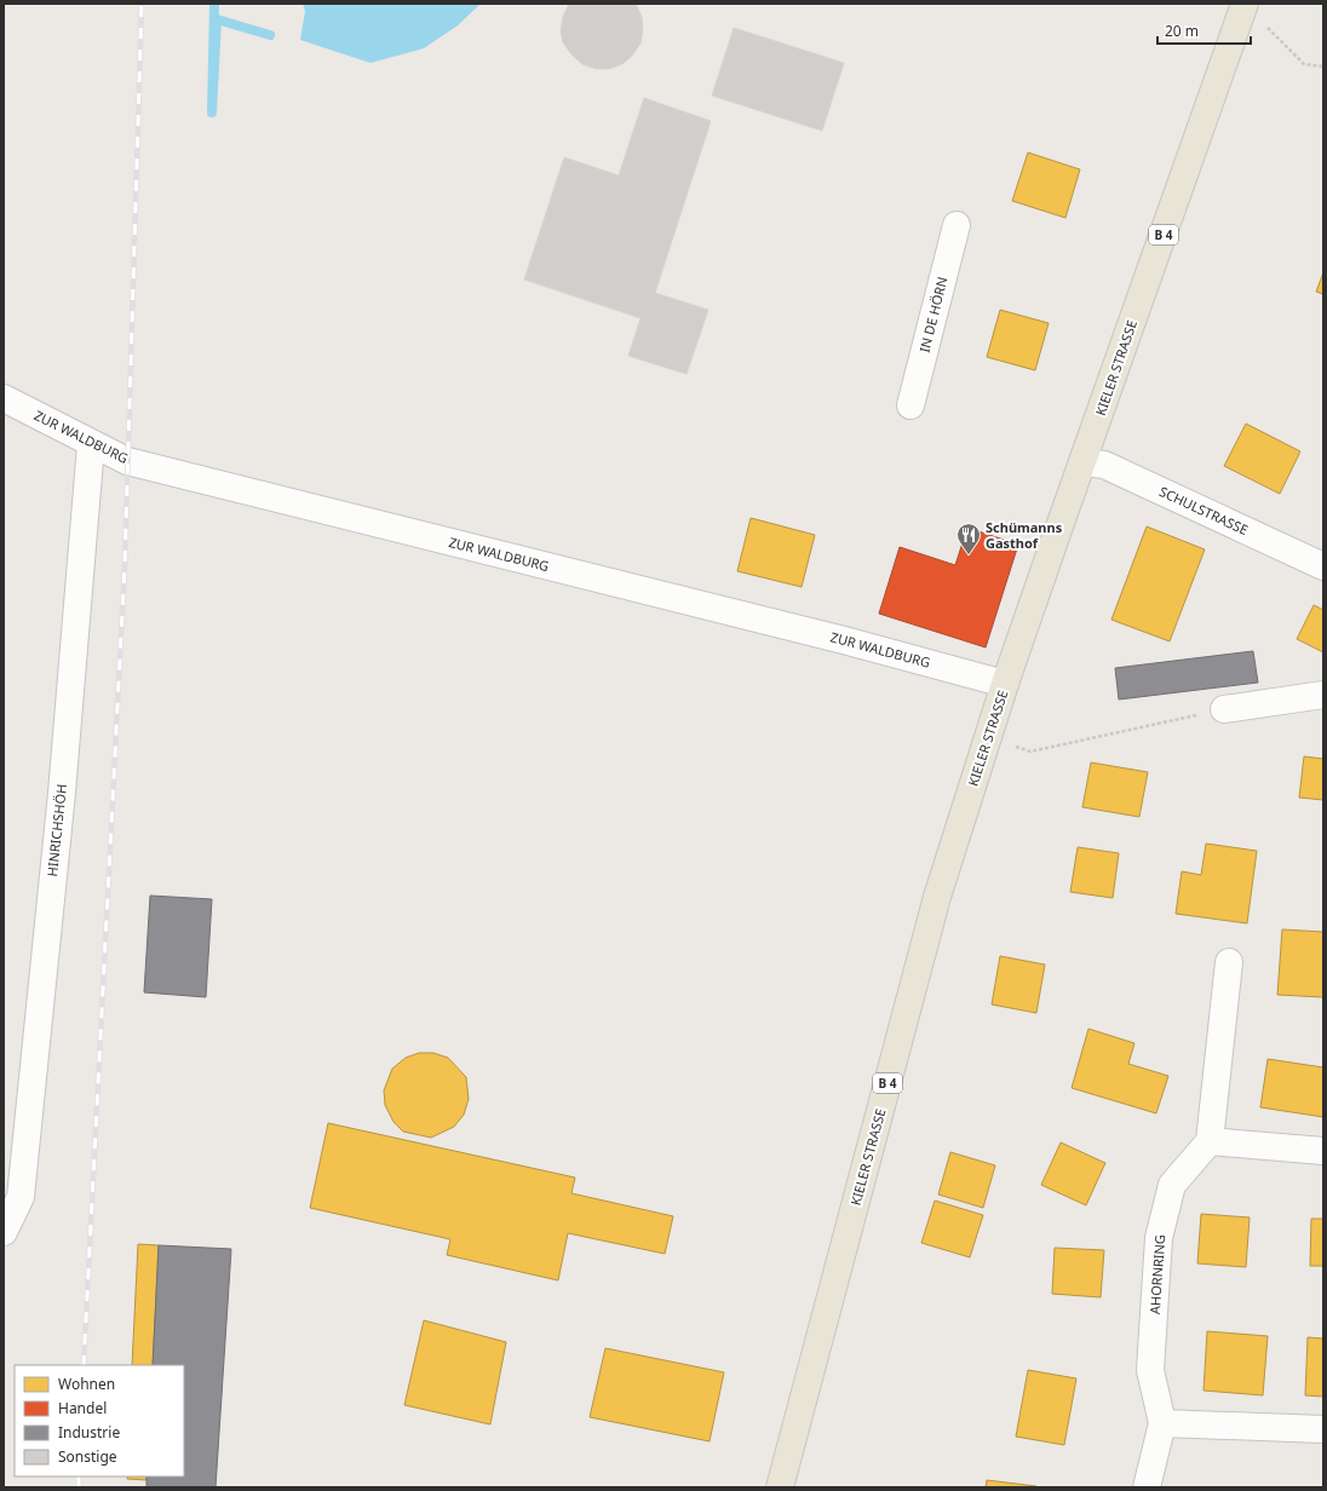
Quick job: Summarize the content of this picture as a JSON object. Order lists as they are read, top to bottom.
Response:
{
  "streets": {
    "main road": ["B 4", "KIELER STRASSE"],
    "street": [
      "IN DE HÖRN",
      "ZUR WALDBURG",
      "SCHULSTRASSE",
      "HINRICHSHÖH",
      "AHORNRING"
    ]
  },
  "crossings": [
    ["KIELER STRASSE", "ZUR WALDBURG"],
    ["KIELER STRASSE", "SCHULSTRASSE"],
    ["ZUR WALDBURG", "HINRICHSHÖH"]
  ],
  "places": {
    "restaurant": ["Schümanns Gasthof"]
  },
  "legend": [
    "Wohnen",
    "Handel",
    "Industrie",
    "Sonstige"
  ],
  "scale_bar": "20 m"
}
